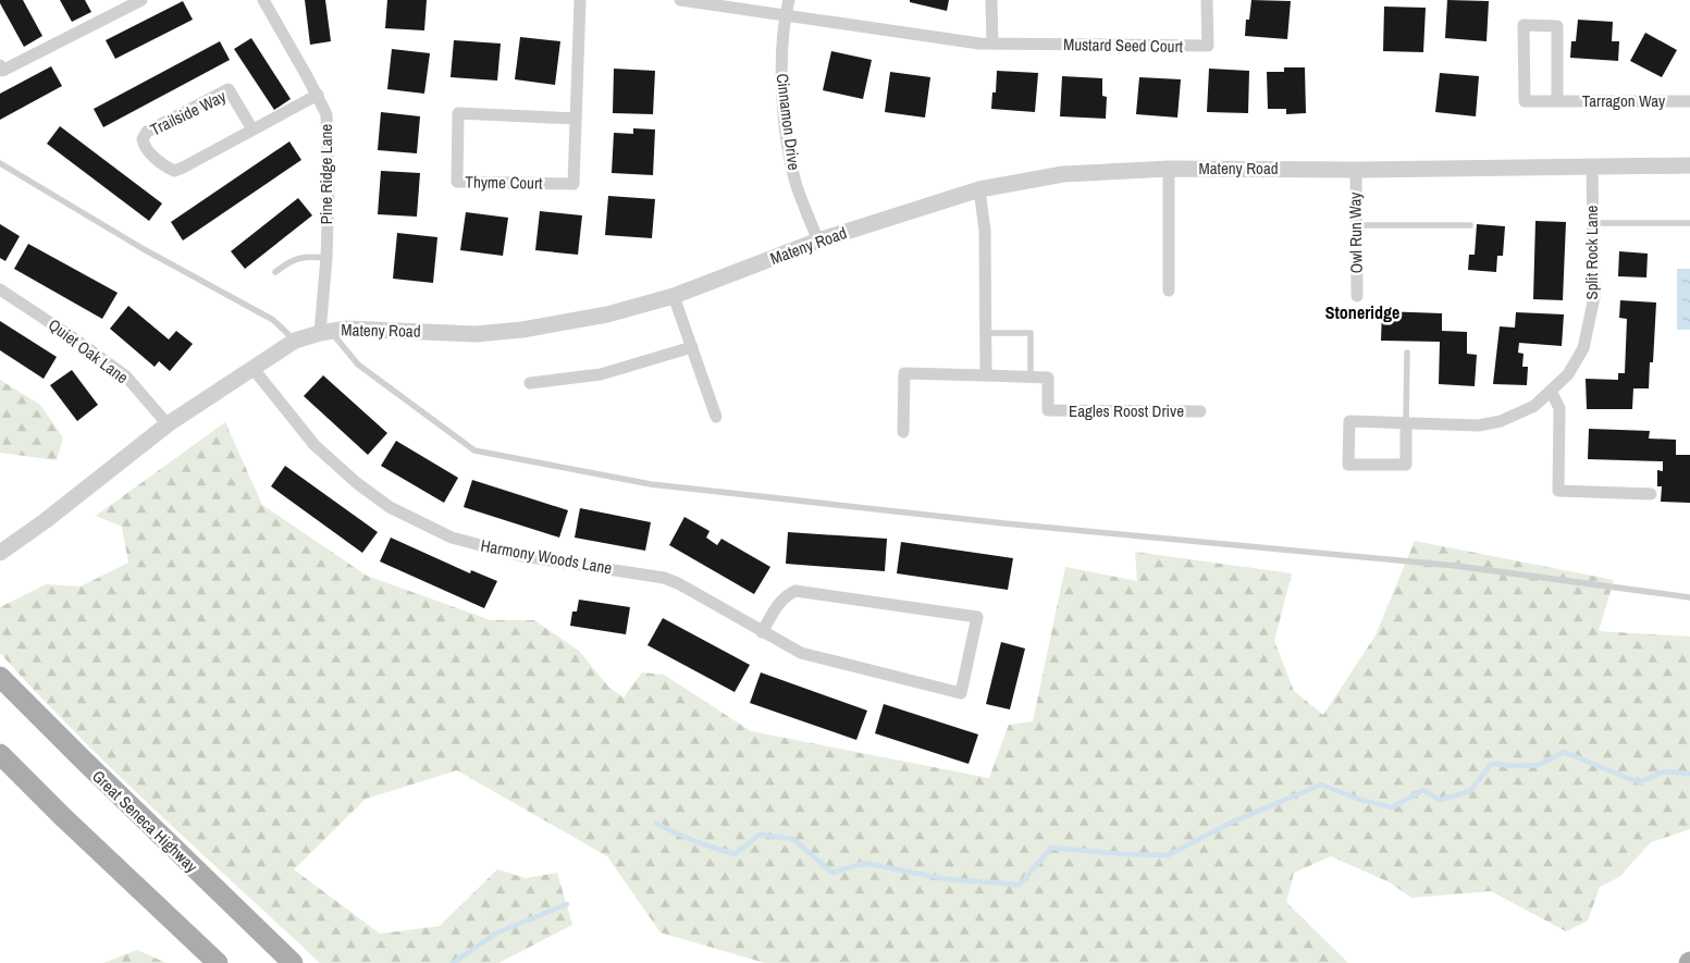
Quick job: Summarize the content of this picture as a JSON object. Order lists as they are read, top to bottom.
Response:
{
  "streets": {
    "main road": ["Great Seneca Highway"],
    "street": [
      "Mustard Seed Court",
      "Tarragon Way",
      "Trailside Way",
      "Cinnamon Drive",
      "Mateny Road",
      "Pine Ridge Lane",
      "Thyme Court",
      "Owl Run Way",
      "Split Rock Lane",
      "Quiet Oak Lane",
      "Eagles Roost Drive",
      "Harmony Woods Lane"
    ]
  },
  "crossings": [
    ["Mustard Seed Court", "Cinnamon Drive"],
    ["Trailside Way", "Pine Ridge Lane"],
    ["Cinnamon Drive", "Mateny Road"],
    ["Mateny Road", "Pine Ridge Lane"],
    ["Mateny Road", "Owl Run Way"],
    ["Mateny Road", "Split Rock Lane"],
    ["Mateny Road", "Quiet Oak Lane"],
    ["Mateny Road", "Harmony Woods Lane"]
  ],
  "districts": ["Stoneridge"]
}
